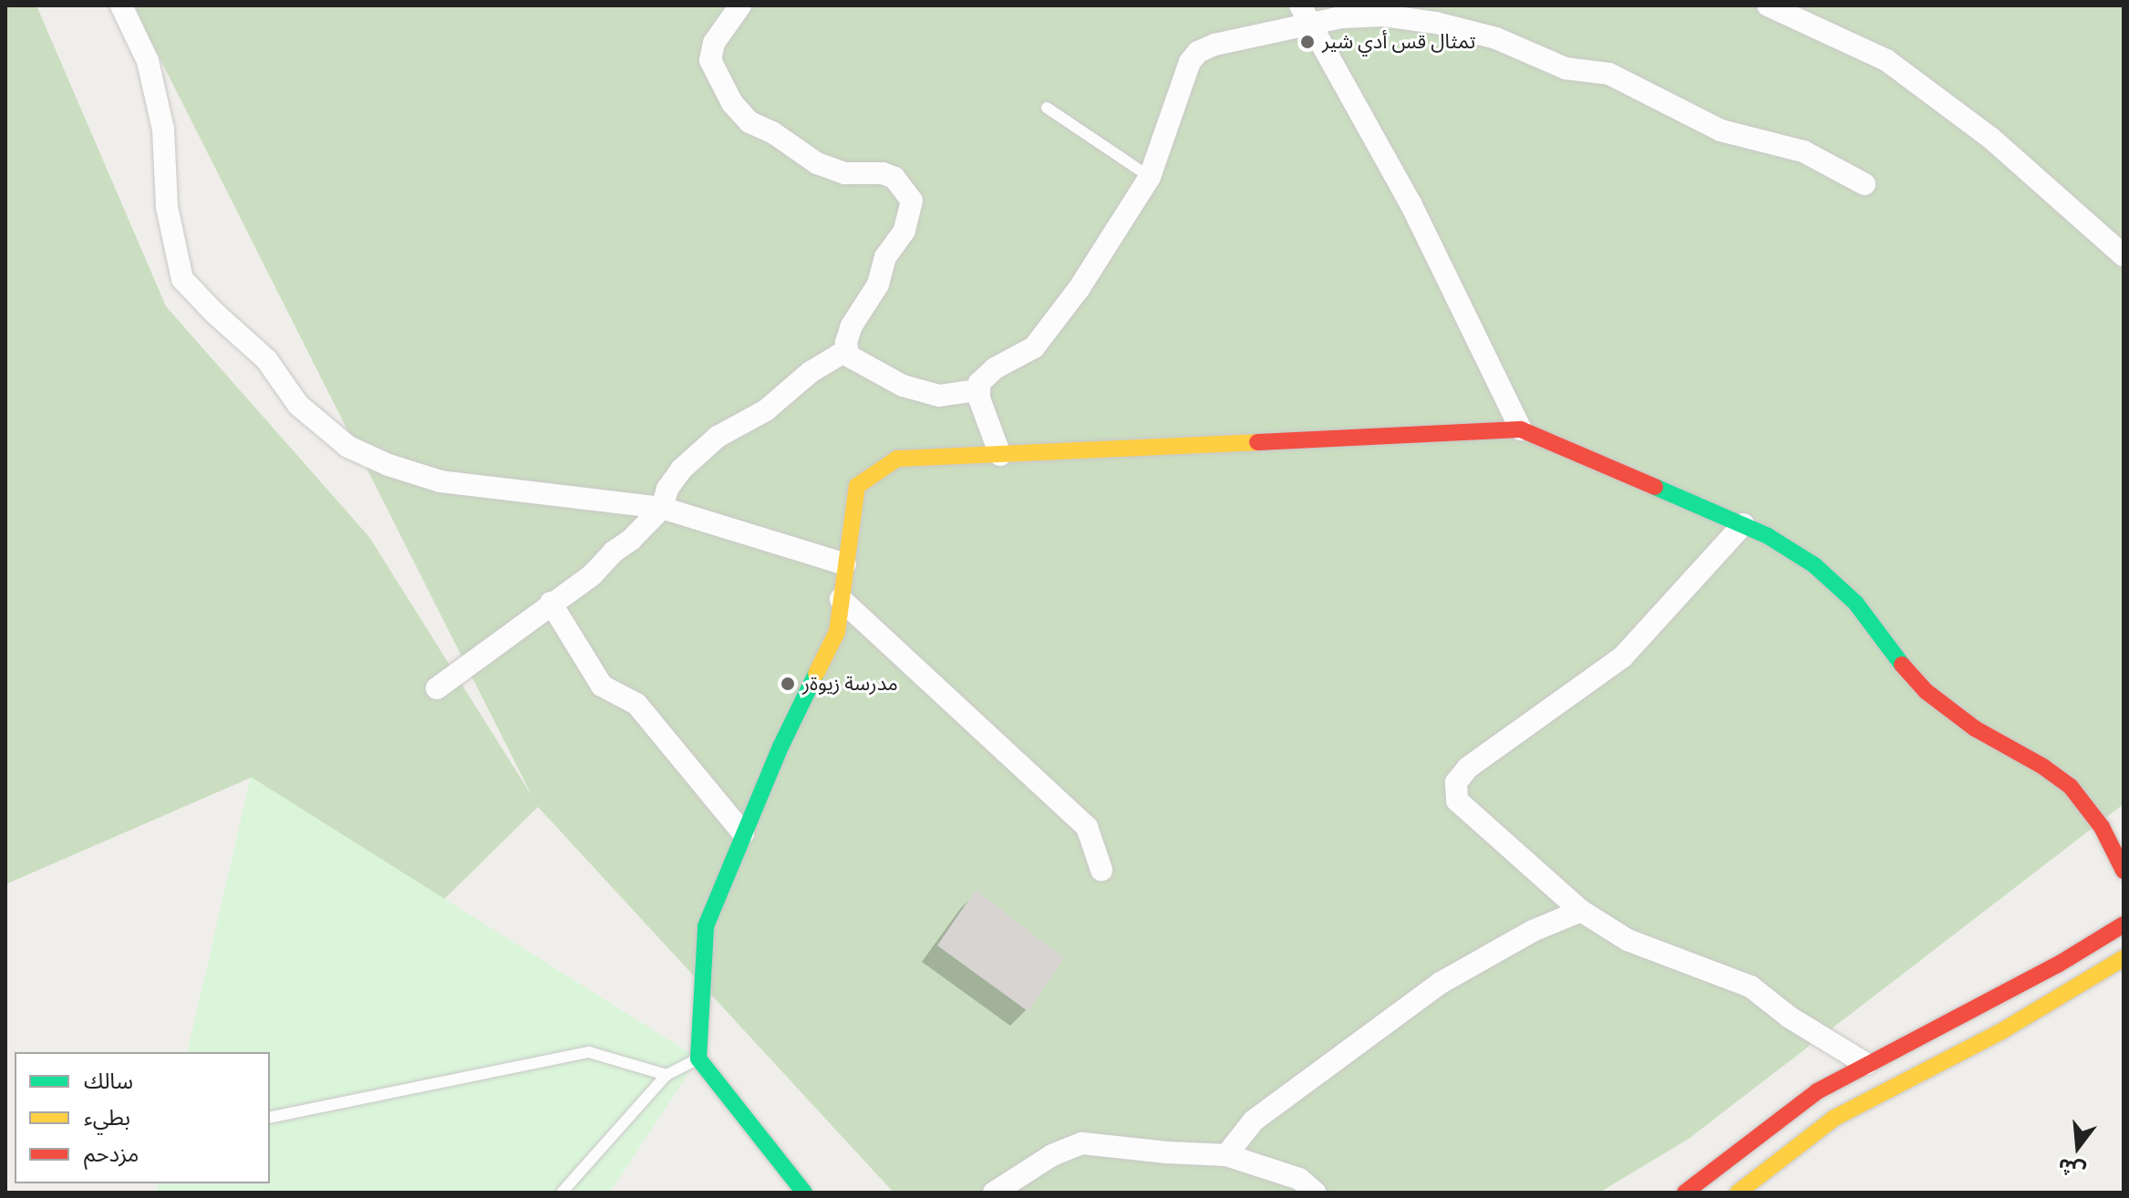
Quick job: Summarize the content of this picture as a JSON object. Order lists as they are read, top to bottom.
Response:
{
  "places": ["تمثال قس أدي شير", "مدرسة زيوةر"],
  "legend": ["سالك", "بطيء", "مزدحم"],
  "north": "bottom"
}
